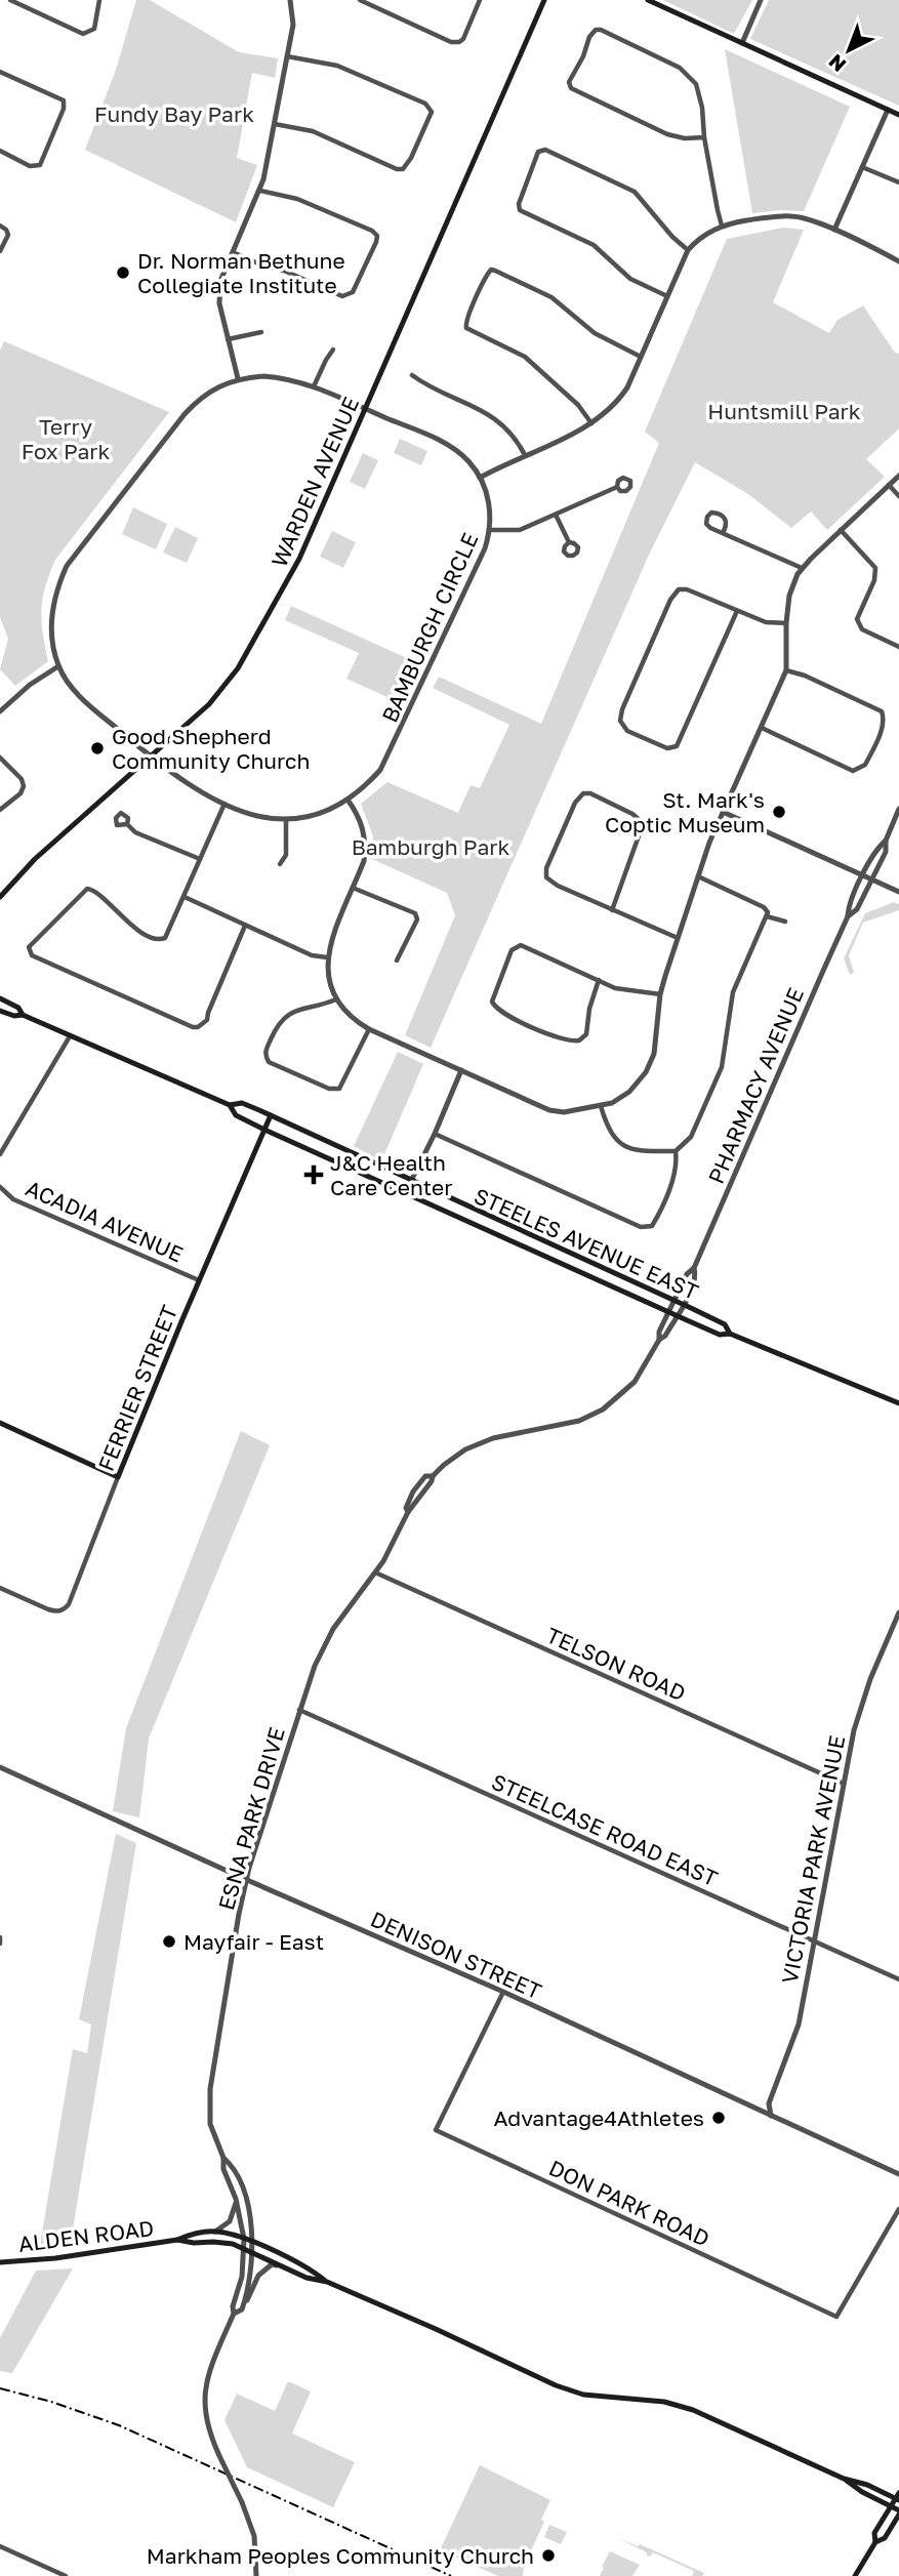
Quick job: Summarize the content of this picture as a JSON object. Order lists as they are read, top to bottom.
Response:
{
  "streets": {
    "main road": [
      "WARDEN AVENUE",
      "STEELES AVENUE EAST",
      "FERRIER STREET",
      "ALDEN ROAD"
    ],
    "street": [
      "BAMBURGH CIRCLE",
      "PHARMACY AVENUE",
      "ACADIA AVENUE",
      "TELSON ROAD",
      "ESNA PARK DRIVE",
      "STEELCASE ROAD EAST",
      "VICTORIA PARK AVENUE",
      "DENISON STREET",
      "DON PARK ROAD"
    ]
  },
  "crossings": [
    ["WARDEN AVENUE", "BAMBURGH CIRCLE"],
    ["PHARMACY AVENUE", "STEELES AVENUE EAST"],
    ["PHARMACY AVENUE", "ESNA PARK DRIVE"],
    ["ACADIA AVENUE", "FERRIER STREET"],
    ["STEELES AVENUE EAST", "FERRIER STREET"],
    ["STEELES AVENUE EAST", "ESNA PARK DRIVE"],
    ["TELSON ROAD", "ESNA PARK DRIVE"],
    ["TELSON ROAD", "VICTORIA PARK AVENUE"],
    ["ESNA PARK DRIVE", "STEELCASE ROAD EAST"],
    ["ESNA PARK DRIVE", "DENISON STREET"],
    ["ESNA PARK DRIVE", "ALDEN ROAD"],
    ["STEELCASE ROAD EAST", "VICTORIA PARK AVENUE"],
    ["VICTORIA PARK AVENUE", "DENISON STREET"],
    ["DENISON STREET", "DON PARK ROAD"]
  ],
  "parks": [
    "Fundy Bay Park",
    "Huntsmill Park",
    "Terry Fox Park",
    "Bamburgh Park"
  ],
  "places": {
    "other": [
      "Dr. Norman Bethune Collegiate Institute",
      "Good Shepherd Community Church",
      "St. Mark's Coptic Museum",
      "Mayfair - East",
      "Advantage4Athletes",
      "Markham Peoples Community Church"
    ],
    "health": ["J&C Health Care Center"]
  },
  "north": "bottom left"
}
